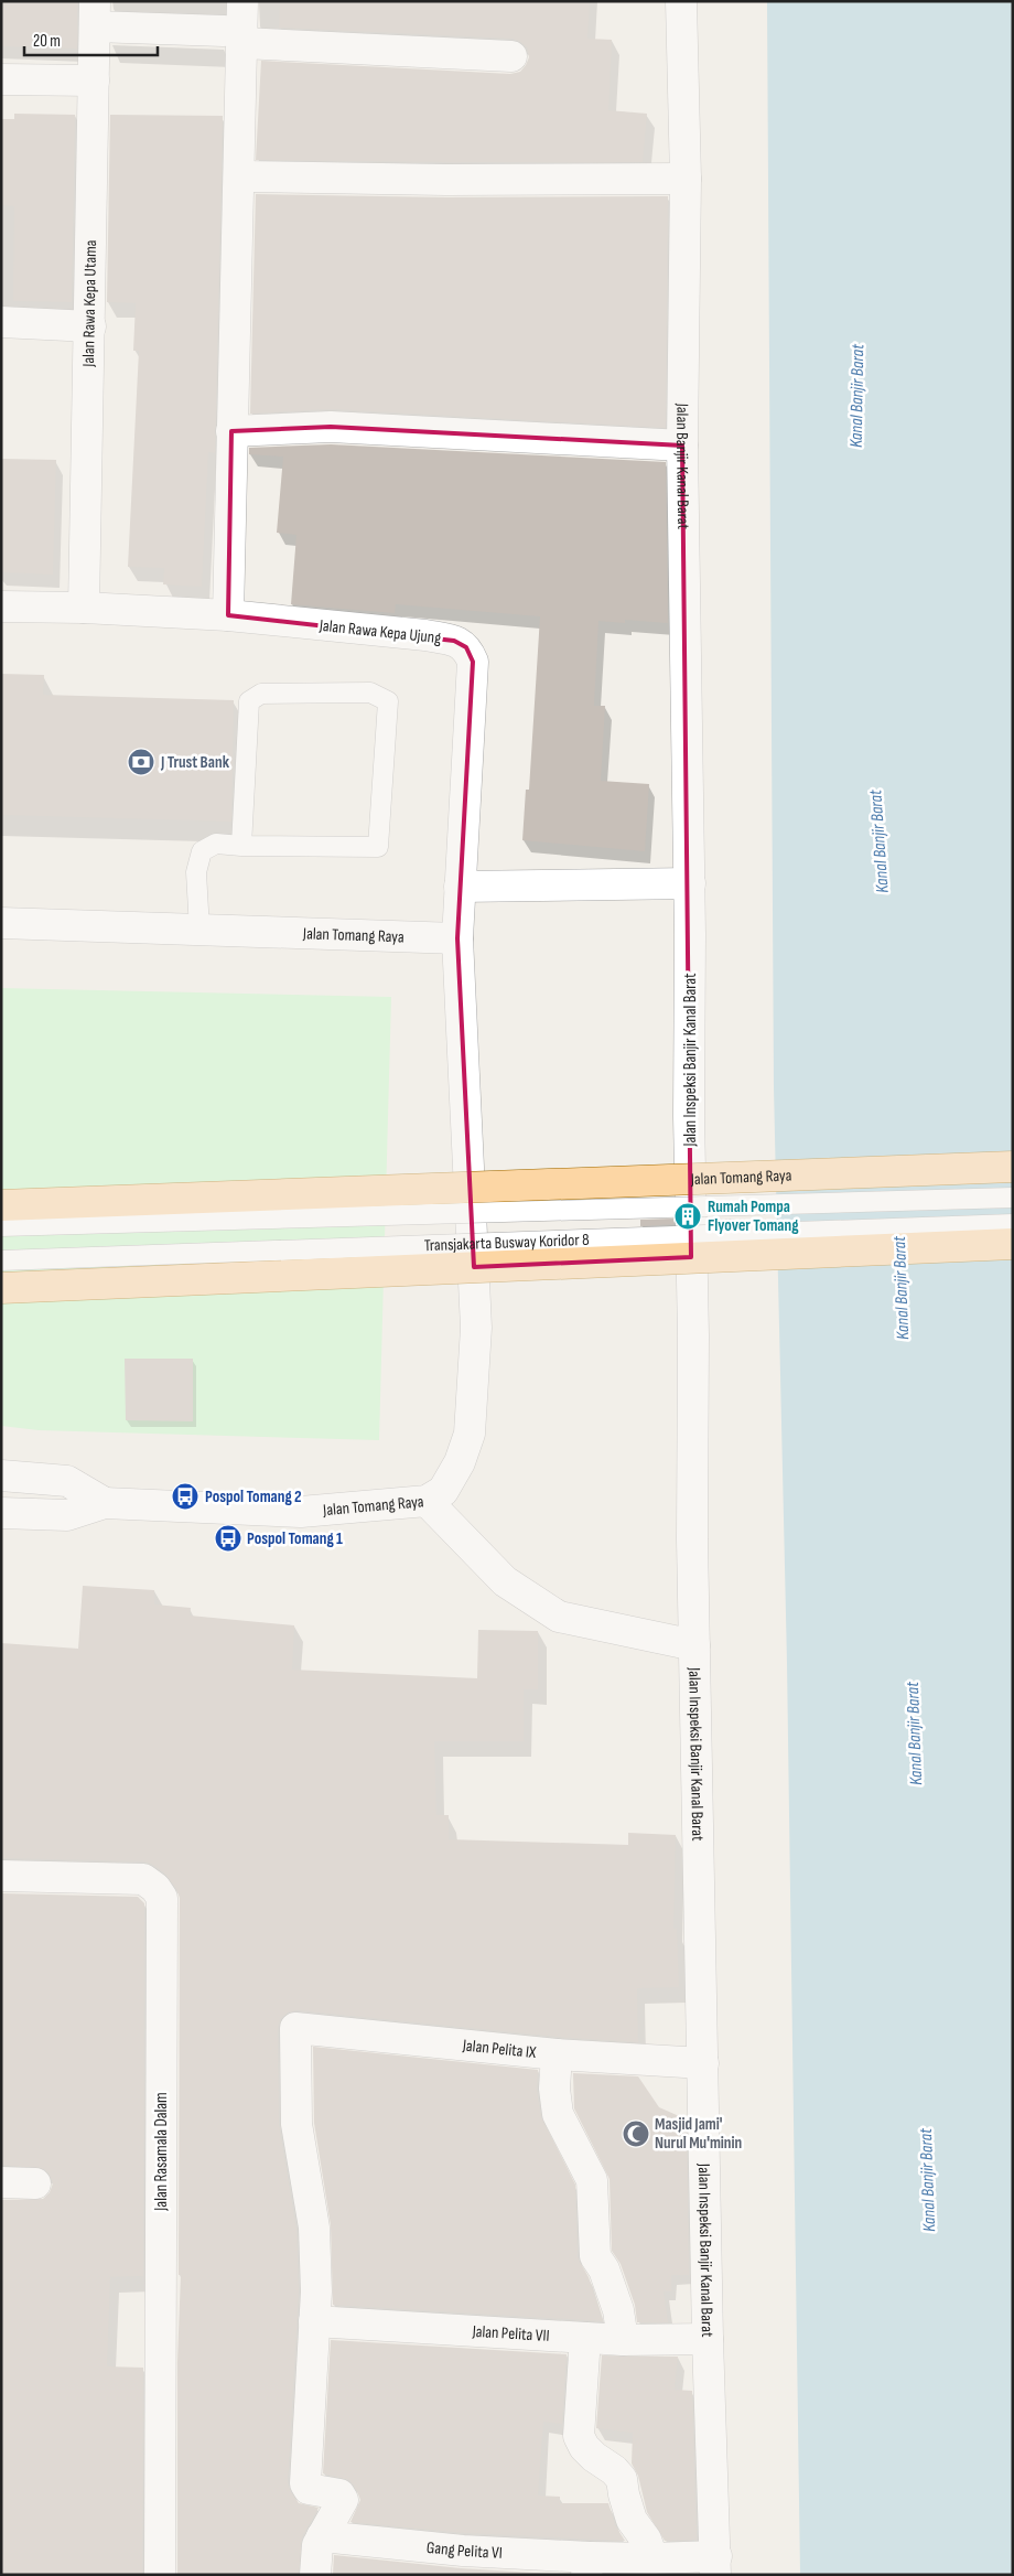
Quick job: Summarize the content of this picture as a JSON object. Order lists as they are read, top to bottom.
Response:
{
  "streets": {
    "main road": ["Jalan Tomang Raya"],
    "street": [
      "Jalan Rawa Kepa Utama",
      "Jalan Banjir Kanal Barat",
      "Jalan Rawa Kepa Ujung",
      "Jalan Inspeksi Banjir Kanal Barat",
      "Jalan Pelita IX",
      "Jalan Rasamala Dalam",
      "Jalan Pelita VII",
      "Gang Pelita VI"
    ],
    "lane": ["Transjakarta Busway Koridor 8"]
  },
  "crossings": [
    ["Jalan Rawa Kepa Utama", "Jalan Rawa Kepa Ujung"],
    ["Jalan Banjir Kanal Barat", "Jalan Inspeksi Banjir Kanal Barat"],
    ["Jalan Rawa Kepa Ujung", "Jalan Tomang Raya"],
    ["Jalan Inspeksi Banjir Kanal Barat", "Jalan Pelita IX"],
    ["Jalan Inspeksi Banjir Kanal Barat", "Jalan Pelita VII"],
    ["Jalan Inspeksi Banjir Kanal Barat", "Gang Pelita VI"],
    ["Jalan Pelita IX", "Jalan Pelita VII"]
  ],
  "water": ["Kanal Banjir Barat"],
  "places": {
    "bank": ["J Trust Bank"],
    "building": ["Rumah Pompa Flyover Tomang"],
    "bus stop": ["Pospol Tomang 2", "Pospol Tomang 1"],
    "mosque": ["Masjid Jami' Nurul Mu'minin"]
  },
  "scale_bar": "20 m"
}
